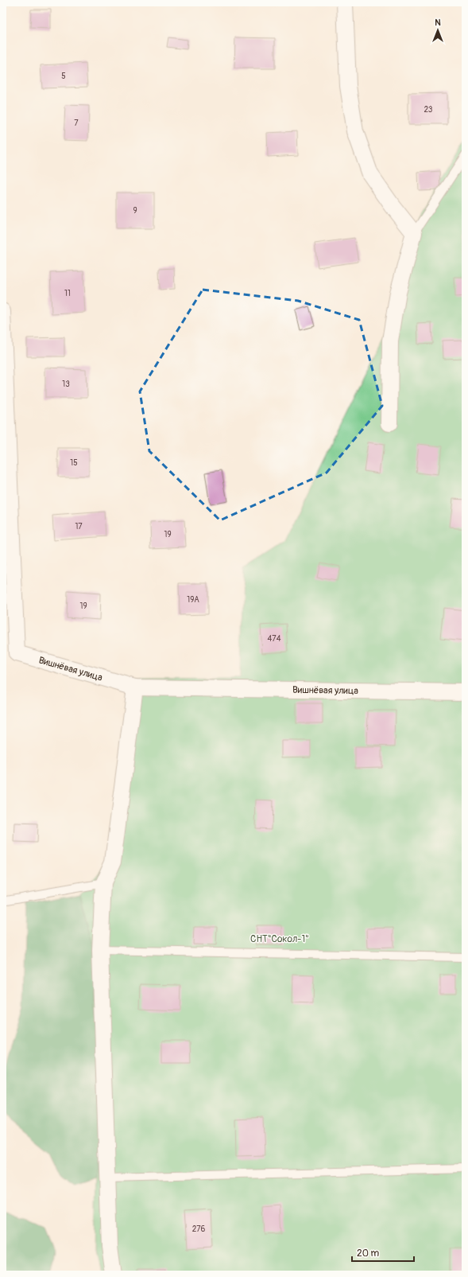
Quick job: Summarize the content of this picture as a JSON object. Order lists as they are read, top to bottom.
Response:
{
  "streets": {
    "street": ["Вишнёвая улица"]
  },
  "parks": ["СНТ\"Сокол-1\""],
  "house_numbers": [
    "5",
    "23",
    "7",
    "9",
    "11",
    "13",
    "15",
    "17",
    "19",
    "19А",
    "19",
    "474",
    "276"
  ],
  "scale_bar": "20 m",
  "north": "top"
}
